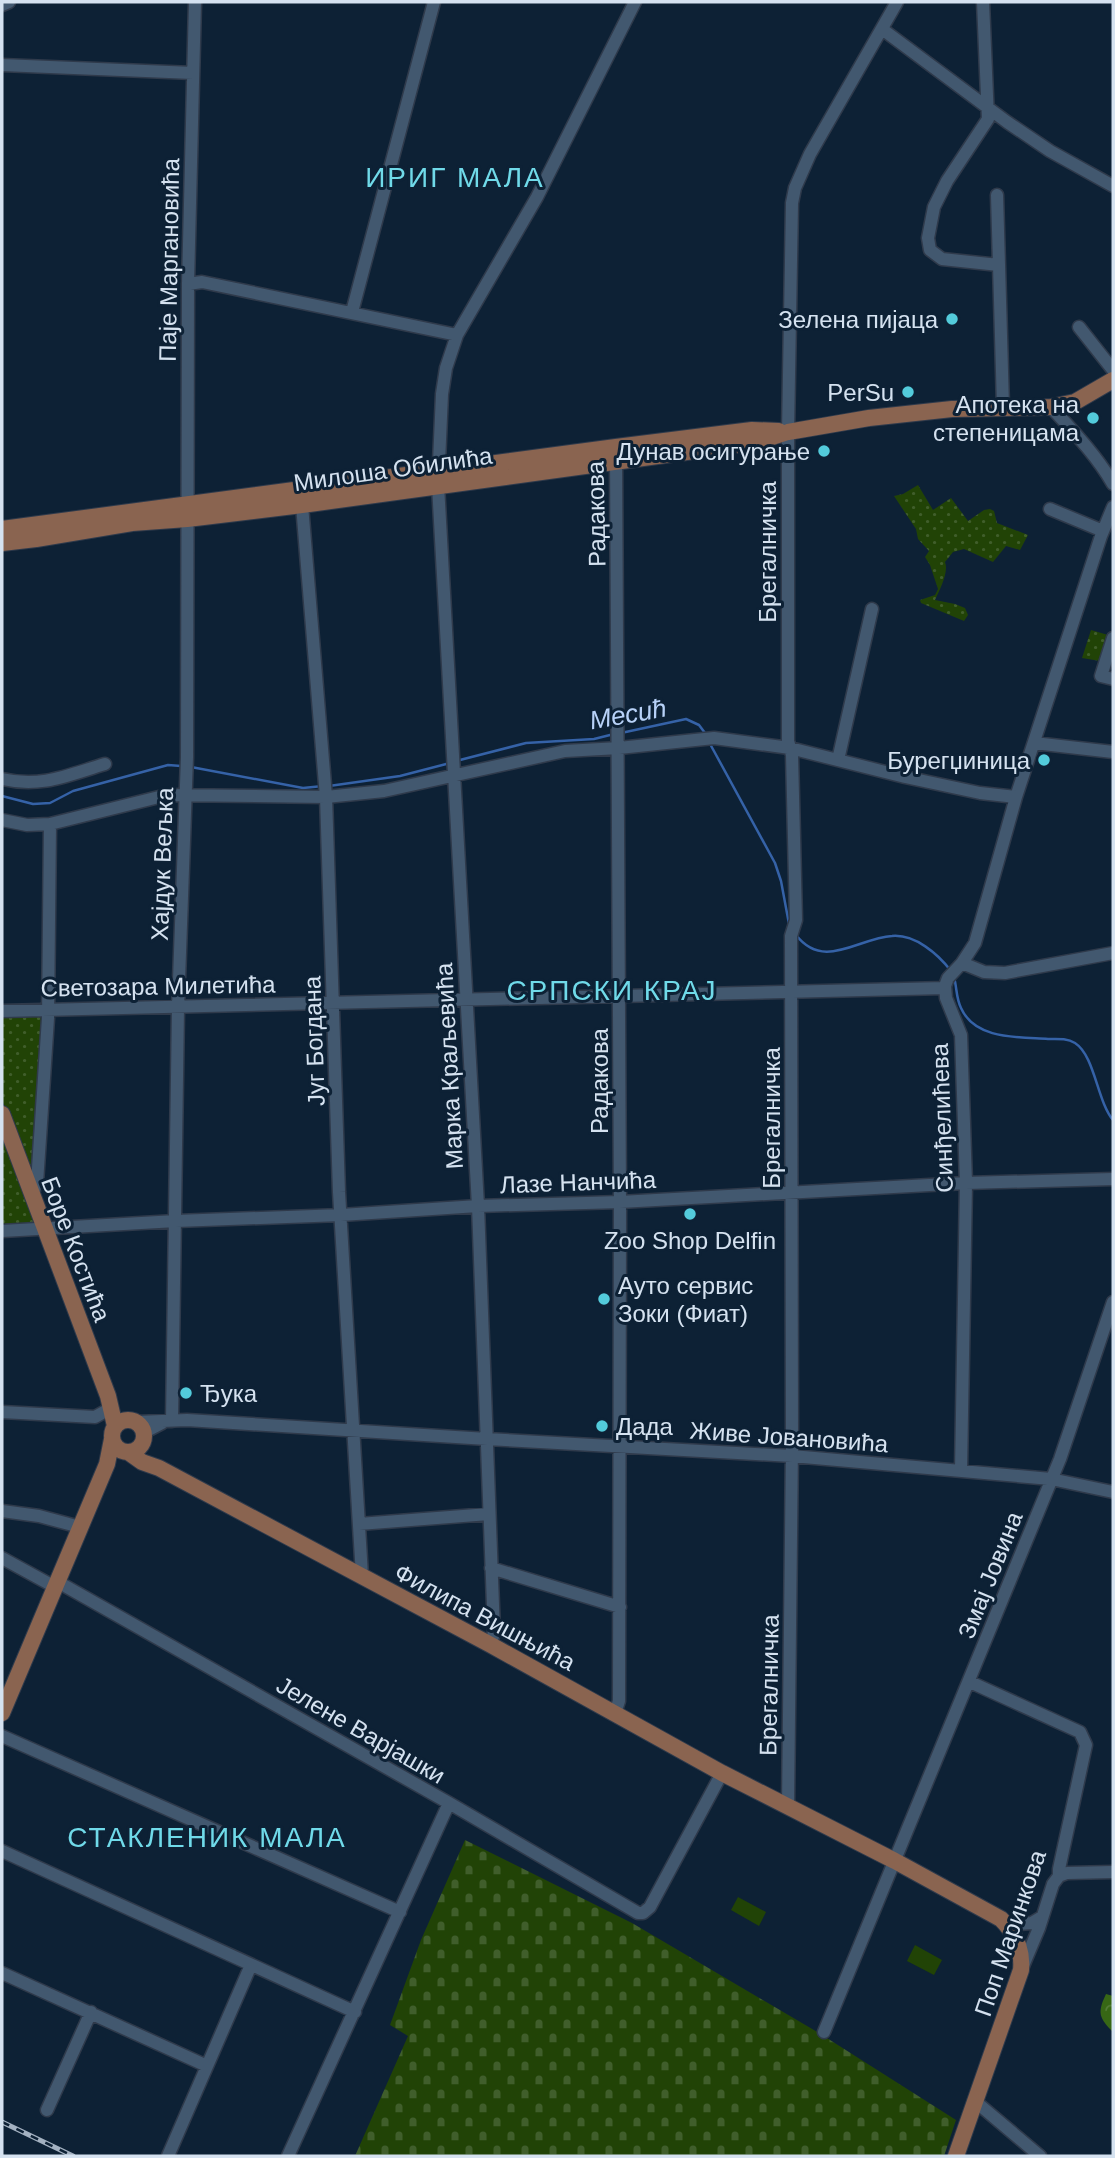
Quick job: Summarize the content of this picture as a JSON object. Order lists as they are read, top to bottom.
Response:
{
  "streets": {
    "main road": [
      "Милоша Обилића",
      "Боре Костића",
      "Филипа Вишњића",
      "Поп Маринкова"
    ],
    "street": [
      "Паје Маргановића",
      "Радакова",
      "Брегалничка",
      "Хајдук Вељка",
      "Светозара Милетића",
      "Југ Богдана",
      "Марка Краљевића",
      "Синђелићева",
      "Лазе Нанчића",
      "Живе Јовановића",
      "Змај Јовина",
      "Јелене Варјашки"
    ]
  },
  "crossings": [
    ["Паје Маргановића", "Милоша Обилића"],
    ["Паје Маргановића", "Хајдук Вељка"],
    ["Милоша Обилића", "Радакова"],
    ["Милоша Обилића", "Брегалничка"],
    ["Милоша Обилића", "Хајдук Вељка"],
    ["Милоша Обилића", "Југ Богдана"],
    ["Милоша Обилића", "Марка Краљевића"],
    ["Радакова", "Светозара Милетића"],
    ["Радакова", "Лазе Нанчића"],
    ["Радакова", "Живе Јовановића"],
    ["Радакова", "Филипа Вишњића"],
    ["Брегалничка", "Светозара Милетића"],
    ["Брегалничка", "Лазе Нанчића"],
    ["Брегалничка", "Живе Јовановића"],
    ["Брегалничка", "Филипа Вишњића"],
    ["Хајдук Вељка", "Светозара Милетића"],
    ["Хајдук Вељка", "Лазе Нанчића"],
    ["Хајдук Вељка", "Живе Јовановића"],
    ["Светозара Милетића", "Југ Богдана"],
    ["Светозара Милетића", "Марка Краљевића"],
    ["Светозара Милетића", "Синђелићева"],
    ["Југ Богдана", "Лазе Нанчића"],
    ["Југ Богдана", "Живе Јовановића"],
    ["Југ Богдана", "Филипа Вишњића"],
    ["Марка Краљевића", "Лазе Нанчића"],
    ["Марка Краљевића", "Живе Јовановића"],
    ["Марка Краљевића", "Филипа Вишњића"],
    ["Синђелићева", "Лазе Нанчића"],
    ["Синђелићева", "Живе Јовановића"],
    ["Лазе Нанчића", "Боре Костића"],
    ["Боре Костића", "Живе Јовановића"],
    ["Боре Костића", "Филипа Вишњића"],
    ["Живе Јовановића", "Змај Јовина"],
    ["Живе Јовановића", "Филипа Вишњића"],
    ["Змај Јовина", "Филипа Вишњића"],
    ["Змај Јовина", "Поп Маринкова"],
    ["Филипа Вишњића", "Јелене Варјашки"]
  ],
  "districts": ["ИРИГ МАЛА", "СРПСКИ КРАЈ", "СТАКЛЕНИК МАЛА"],
  "water": ["Месић"],
  "places": [
    "Зелена пијаца",
    "PerSu",
    "Апотека на степеницама",
    "Дунав осигурање",
    "Бурегџиница",
    "Zoo Shop Delfin",
    "Ауто сервис Зоки (Фиат)",
    "Ђука",
    "Дада"
  ]
}
